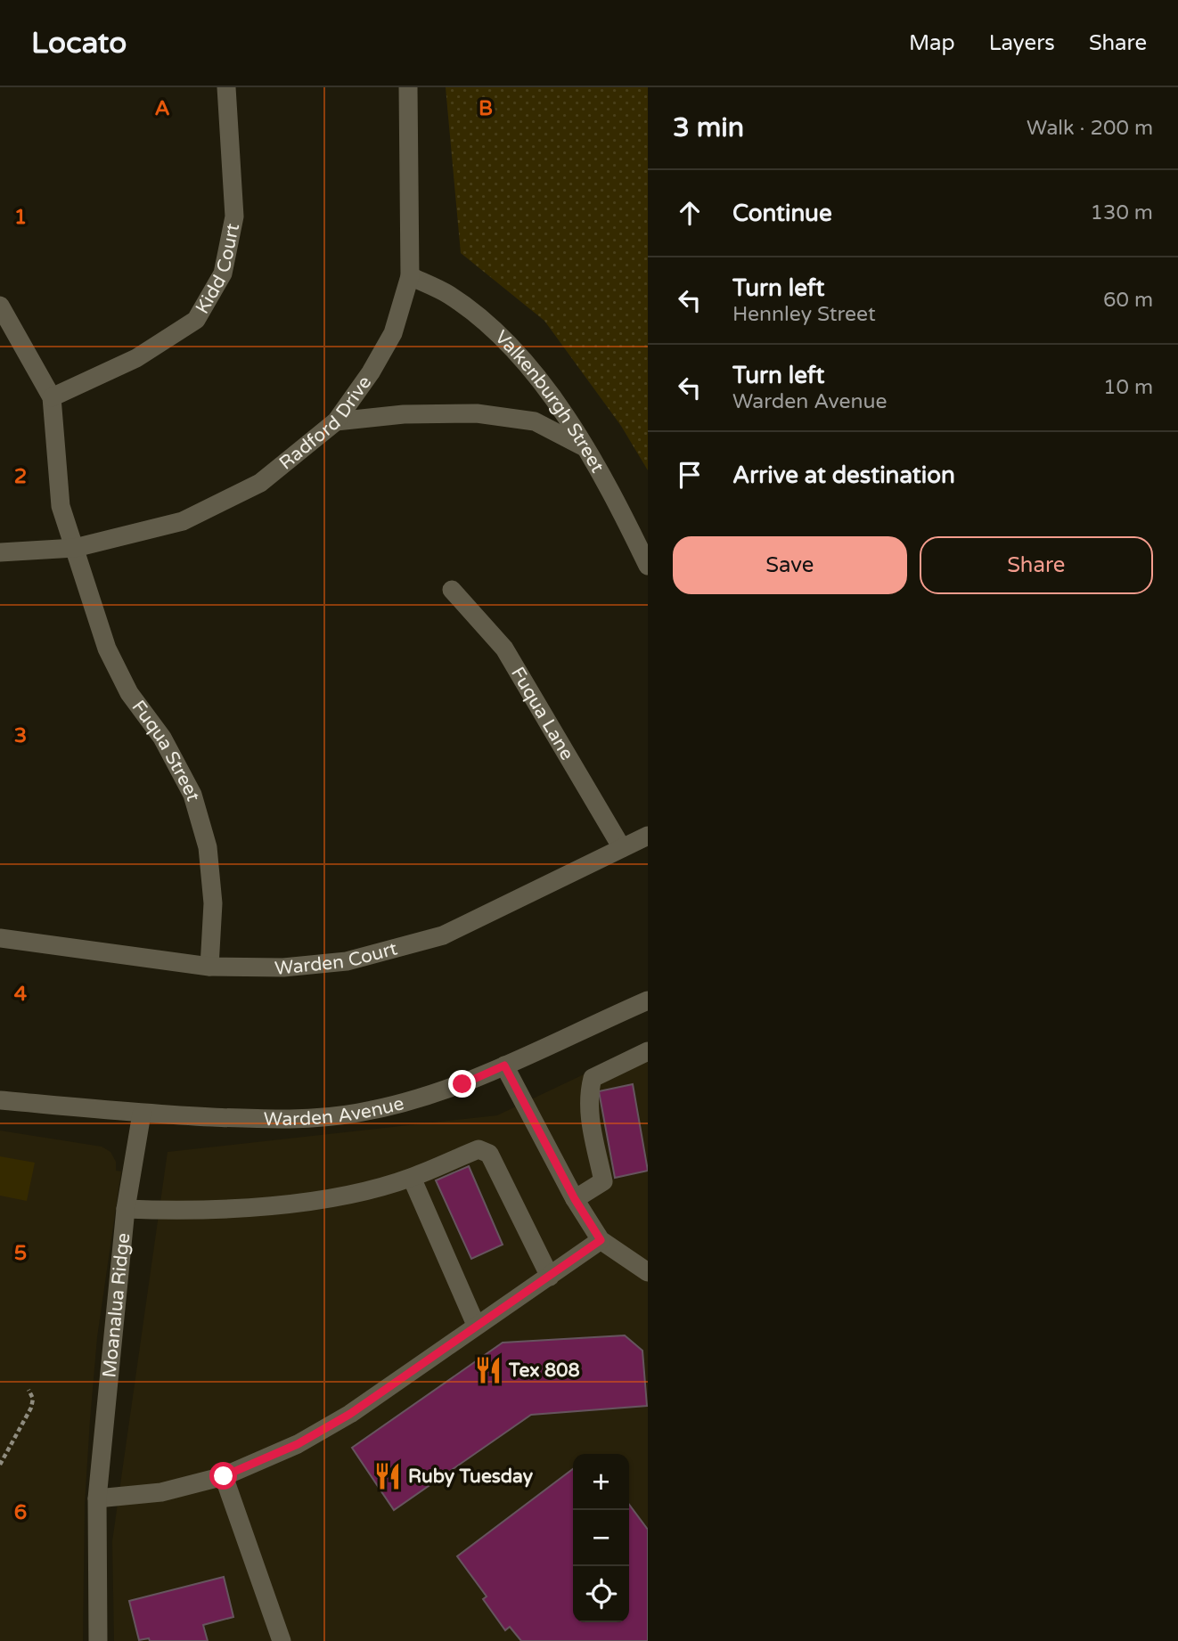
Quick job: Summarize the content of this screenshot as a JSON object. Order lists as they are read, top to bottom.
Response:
{
  "streets": {
    "street": [
      "Kidd Court",
      "Valkenburgh Street",
      "Radford Drive",
      "Fuqua Lane",
      "Fuqua Street",
      "Warden Court",
      "Warden Avenue",
      "Moanalua Ridge"
    ]
  },
  "crossings": [
    ["Kidd Court", "Fuqua Street"],
    ["Valkenburgh Street", "Radford Drive"],
    ["Radford Drive", "Fuqua Street"],
    ["Fuqua Lane", "Warden Court"],
    ["Fuqua Street", "Warden Court"],
    ["Warden Avenue", "Moanalua Ridge"]
  ],
  "places": {
    "restaurant": ["Tex 808", "Ruby Tuesday"]
  },
  "page": {
    "header": "Locato",
    "nav": ["Map", "Layers", "Share"],
    "heading": ["3 min", "Walk · 200 m"],
    "list": [
      ["Continue", "130 m"],
      ["Turn left", "Hennley Street", "60 m"],
      ["Turn left", "Warden Avenue", "10 m"],
      "Arrive at destination"
    ],
    "buttons": ["Save", "Share"],
    "map_buttons": ["+", "−"]
  },
  "grid": {
    "columns": ["A", "B"],
    "rows": [
      "1",
      "2",
      "3",
      "4",
      "5",
      "6"
    ]
  }
}
